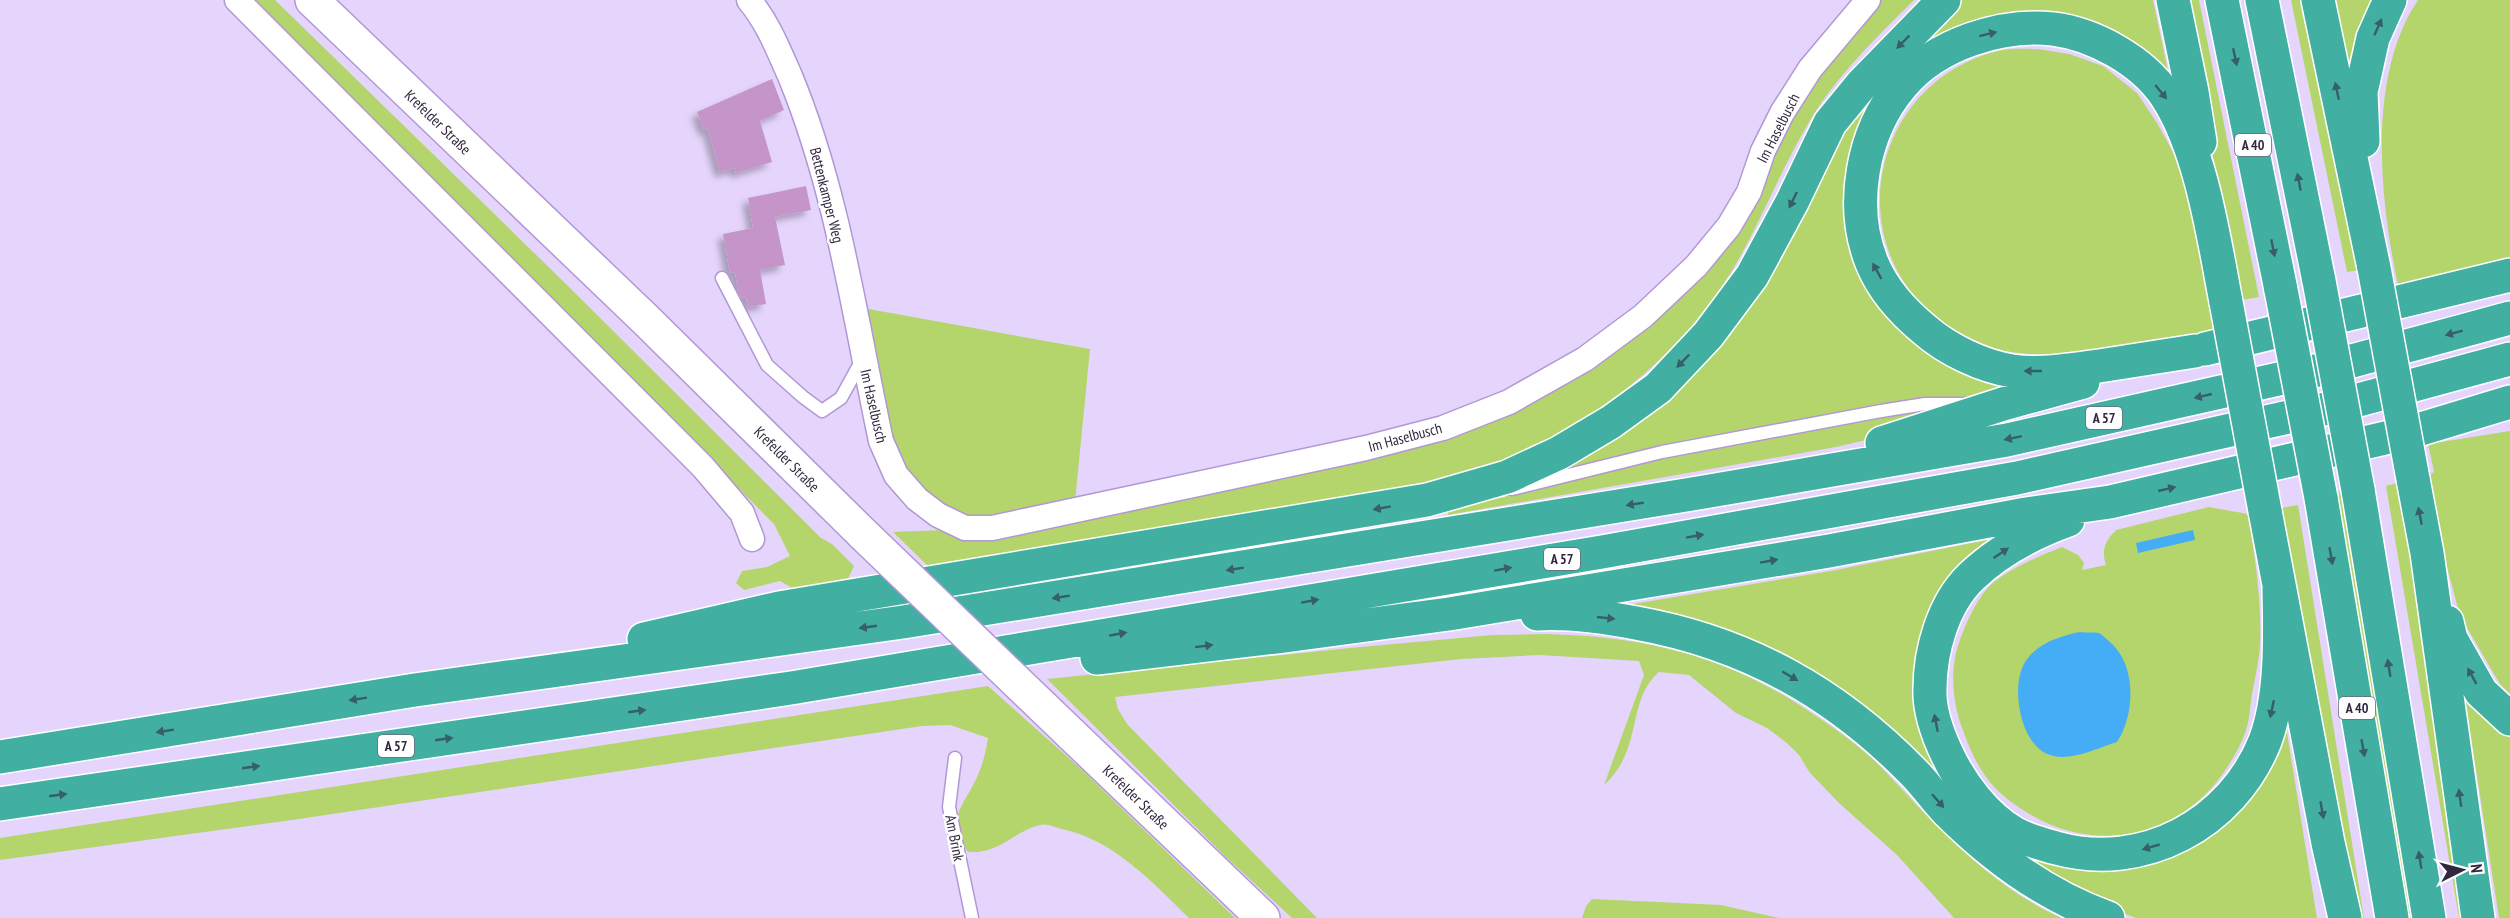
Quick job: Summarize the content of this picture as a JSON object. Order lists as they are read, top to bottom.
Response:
{
  "streets": {
    "highway": ["A 40", "A 57"],
    "main road": ["Krefelder Straße"],
    "street": ["Im Haselbusch", "Bettenkamper Weg"],
    "lane": ["Am Brink"]
  },
  "crossings": [
    ["Im Haselbusch", "Bettenkamper Weg"]
  ],
  "north": "right"
}
